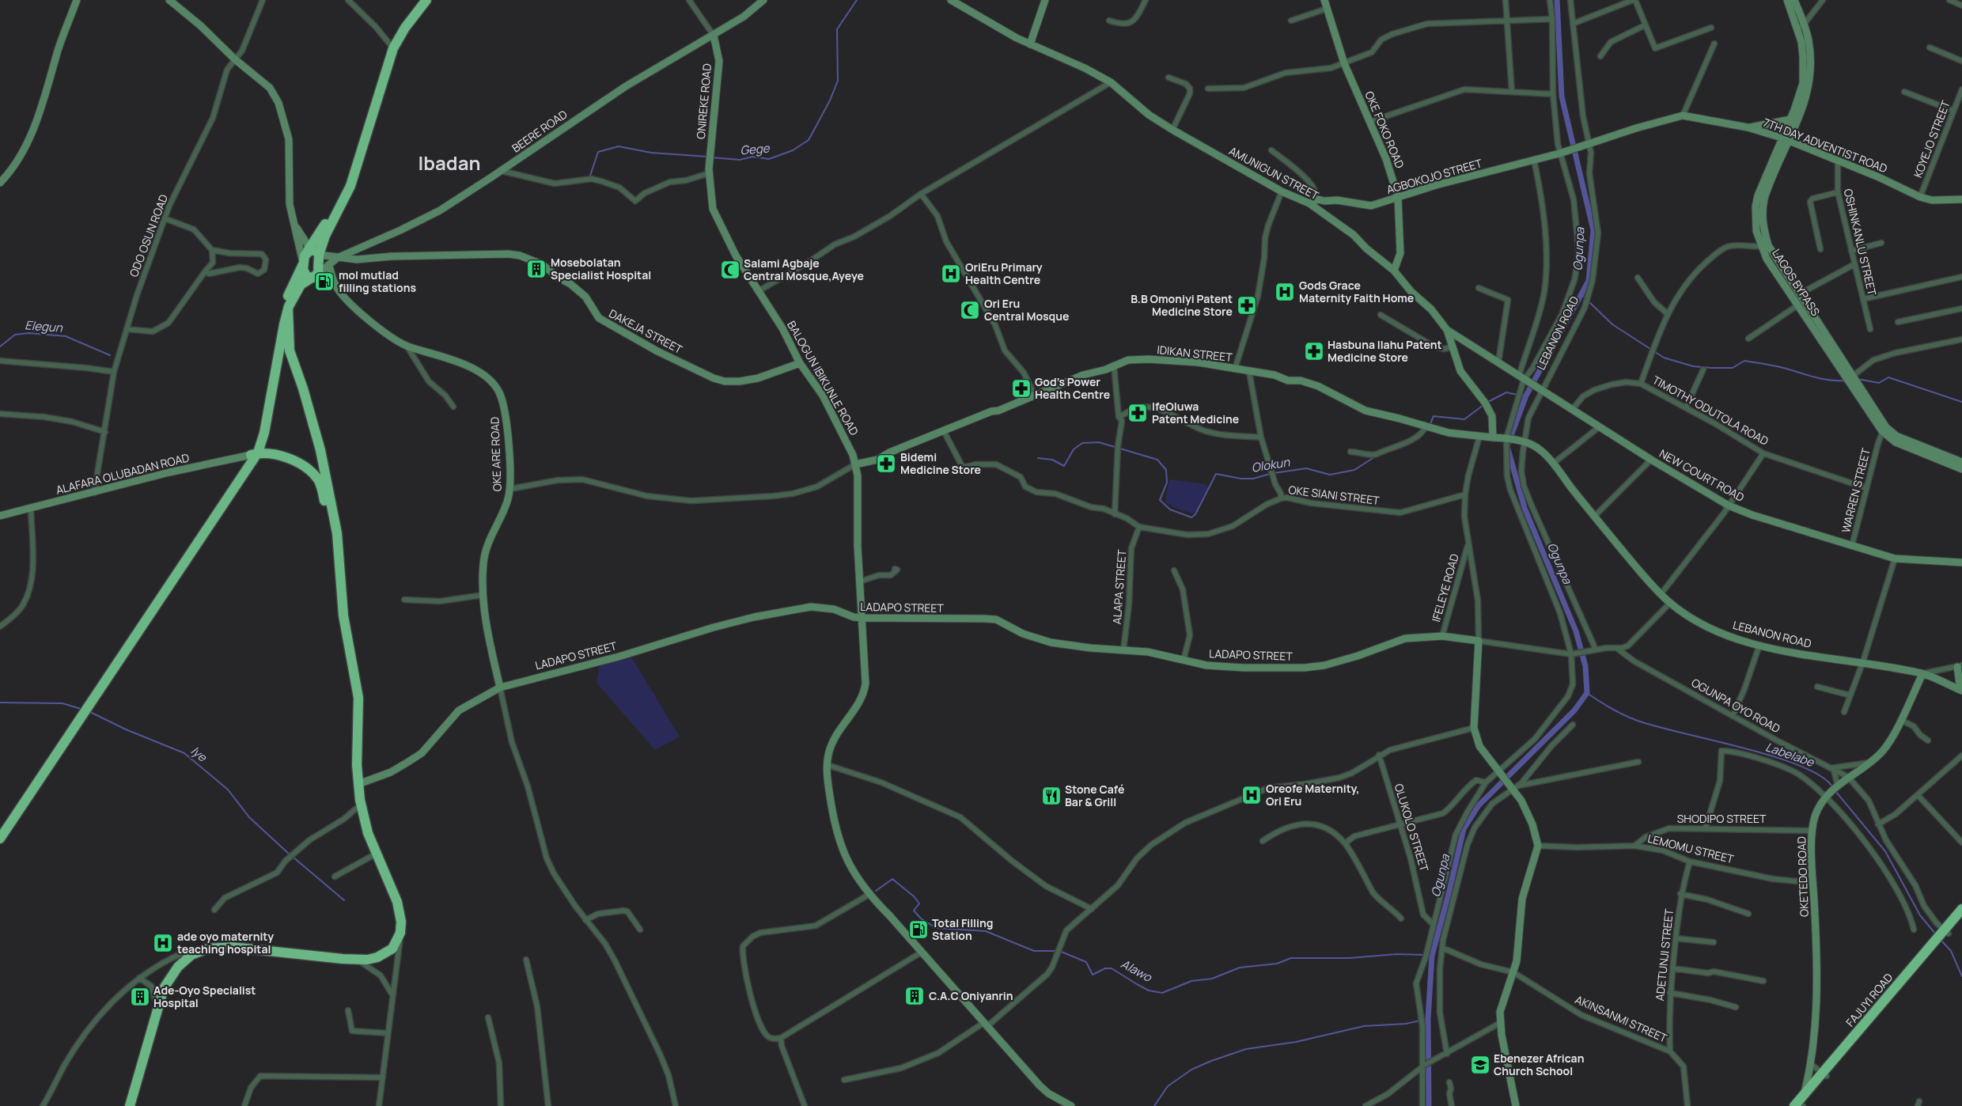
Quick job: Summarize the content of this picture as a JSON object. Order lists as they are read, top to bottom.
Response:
{
  "streets": {
    "highway": ["FAJUYI ROAD"],
    "main road": [
      "ONIREKE ROAD",
      "OKE FOKO ROAD",
      "BEERE ROAD",
      "7TH DAY ADVENTIST ROAD",
      "AMUNIGUN STREET",
      "AGBOKOJO STREET",
      "LAGOS BYPASS",
      "DAKEJA STREET",
      "LEBANON ROAD",
      "IDIKAN STREET",
      "BALOGUN IBIKUNLE ROAD",
      "OKE ARE ROAD",
      "ALAFARA OLUBADAN ROAD",
      "NEW COURT ROAD",
      "LADAPO STREET",
      "OKETEDO ROAD"
    ],
    "street": [
      "KOYEJO STREET",
      "ODO OSUN ROAD",
      "OSHINKANLU STREET",
      "TIMOTHY ODUTOLA ROAD",
      "WARREN STREET",
      "OKE SIANI STREET",
      "ALAPA STREET",
      "IFELEYE ROAD",
      "OGUNPA OYO ROAD",
      "SHODIPO STREET",
      "OLUKOLO STREET",
      "LEMOMU STREET",
      "ADETUNJI STREET",
      "AKINSANMI STREET"
    ]
  },
  "crossings": [
    ["ONIREKE ROAD", "BEERE ROAD"],
    ["ONIREKE ROAD", "BALOGUN IBIKUNLE ROAD"],
    ["OKE FOKO ROAD", "AMUNIGUN STREET"],
    ["OKE FOKO ROAD", "AGBOKOJO STREET"],
    ["BEERE ROAD", "DAKEJA STREET"],
    ["KOYEJO STREET", "7TH DAY ADVENTIST ROAD"],
    ["7TH DAY ADVENTIST ROAD", "AGBOKOJO STREET"],
    ["7TH DAY ADVENTIST ROAD", "OSHINKANLU STREET"],
    ["7TH DAY ADVENTIST ROAD", "LAGOS BYPASS"],
    ["7TH DAY ADVENTIST ROAD", "LEBANON ROAD"],
    ["AMUNIGUN STREET", "AGBOKOJO STREET"],
    ["AMUNIGUN STREET", "IDIKAN STREET"],
    ["AMUNIGUN STREET", "NEW COURT ROAD"],
    ["ODO OSUN ROAD", "ALAFARA OLUBADAN ROAD"],
    ["LAGOS BYPASS", "WARREN STREET"],
    ["DAKEJA STREET", "BALOGUN IBIKUNLE ROAD"],
    ["LEBANON ROAD", "NEW COURT ROAD"],
    ["LEBANON ROAD", "OKETEDO ROAD"],
    ["IDIKAN STREET", "BALOGUN IBIKUNLE ROAD"],
    ["IDIKAN STREET", "OKE SIANI STREET"],
    ["BALOGUN IBIKUNLE ROAD", "LADAPO STREET"],
    ["TIMOTHY ODUTOLA ROAD", "NEW COURT ROAD"],
    ["TIMOTHY ODUTOLA ROAD", "WARREN STREET"],
    ["OKE ARE ROAD", "LADAPO STREET"],
    ["NEW COURT ROAD", "WARREN STREET"],
    ["OKE SIANI STREET", "ALAPA STREET"],
    ["ALAPA STREET", "LADAPO STREET"],
    ["IFELEYE ROAD", "LADAPO STREET"],
    ["OGUNPA OYO ROAD", "OKETEDO ROAD"],
    ["SHODIPO STREET", "LEMOMU STREET"],
    ["SHODIPO STREET", "OKETEDO ROAD"],
    ["LEMOMU STREET", "OKETEDO ROAD"],
    ["LEMOMU STREET", "ADETUNJI STREET"],
    ["OKETEDO ROAD", "FAJUYI ROAD"],
    ["ADETUNJI STREET", "AKINSANMI STREET"]
  ],
  "districts": ["Ibadan"],
  "water": [
    "Gege",
    "Ogunpa",
    "Elegun",
    "Olokun",
    "Iye",
    "Labelabe",
    "Alawo"
  ],
  "places": {
    "building": ["Mosebolatan Specialist Hospital", "C.A.C Oniyanrin", "Ade-Oyo Specialist Hospital"],
    "mosque": ["Salami Agbaje Central Mosque,Ayeye", "Ori Eru Central Mosque"],
    "hospital": [
      "OriEru Primary Health Centre",
      "Gods Grace Maternity Faith Home",
      "Oreofe Maternity, Ori Eru",
      "ade oyo maternity teaching hospital"
    ],
    "fuel station": ["mol mutlad filling stations", "Total Filling Station"],
    "pharmacy": [
      "B.B Omoniyi Patent Medicine Store",
      "Hasbuna Ilahu Patent Medicine Store",
      "God's Power Health Centre",
      "IfeOluwa Patent Medicine",
      "Bidemi Medicine Store"
    ],
    "restaurant": ["Stone Café Bar & Grill"],
    "school or university": ["Ebenezer African Church School"]
  }
}
